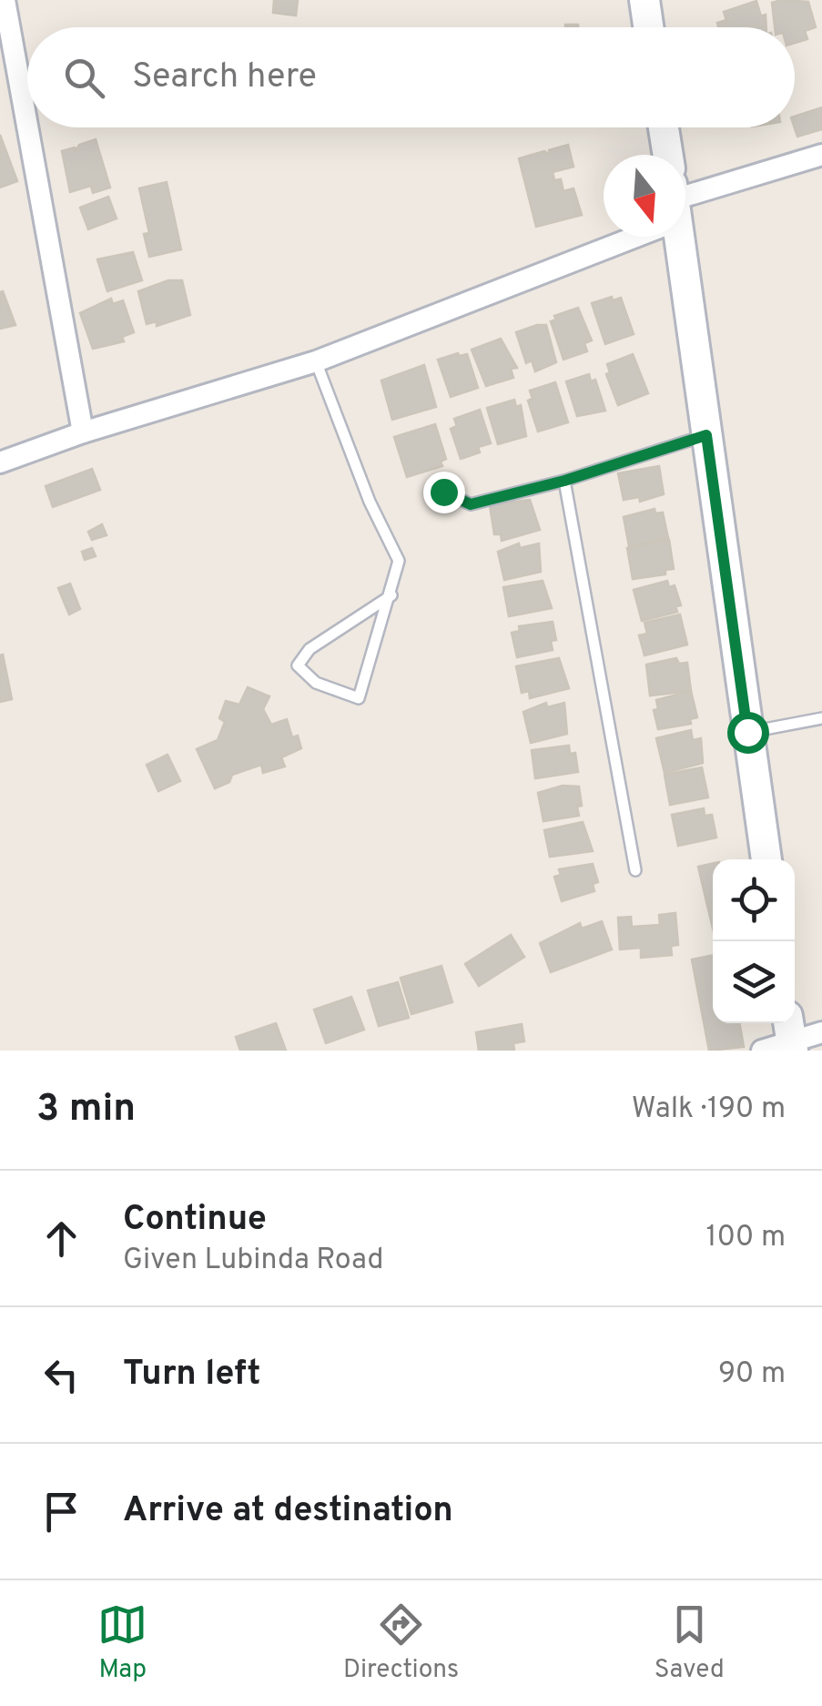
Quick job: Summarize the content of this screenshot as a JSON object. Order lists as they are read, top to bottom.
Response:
{
  "north": "bottom",
  "page": {
    "search": "Search here",
    "heading": ["3 min", "Walk · 190 m"],
    "list": [
      ["Continue", "Given Lubinda Road", "100 m"],
      ["Turn left", "90 m"],
      "Arrive at destination"
    ],
    "nav": ["Map", "Directions", "Saved"]
  }
}
